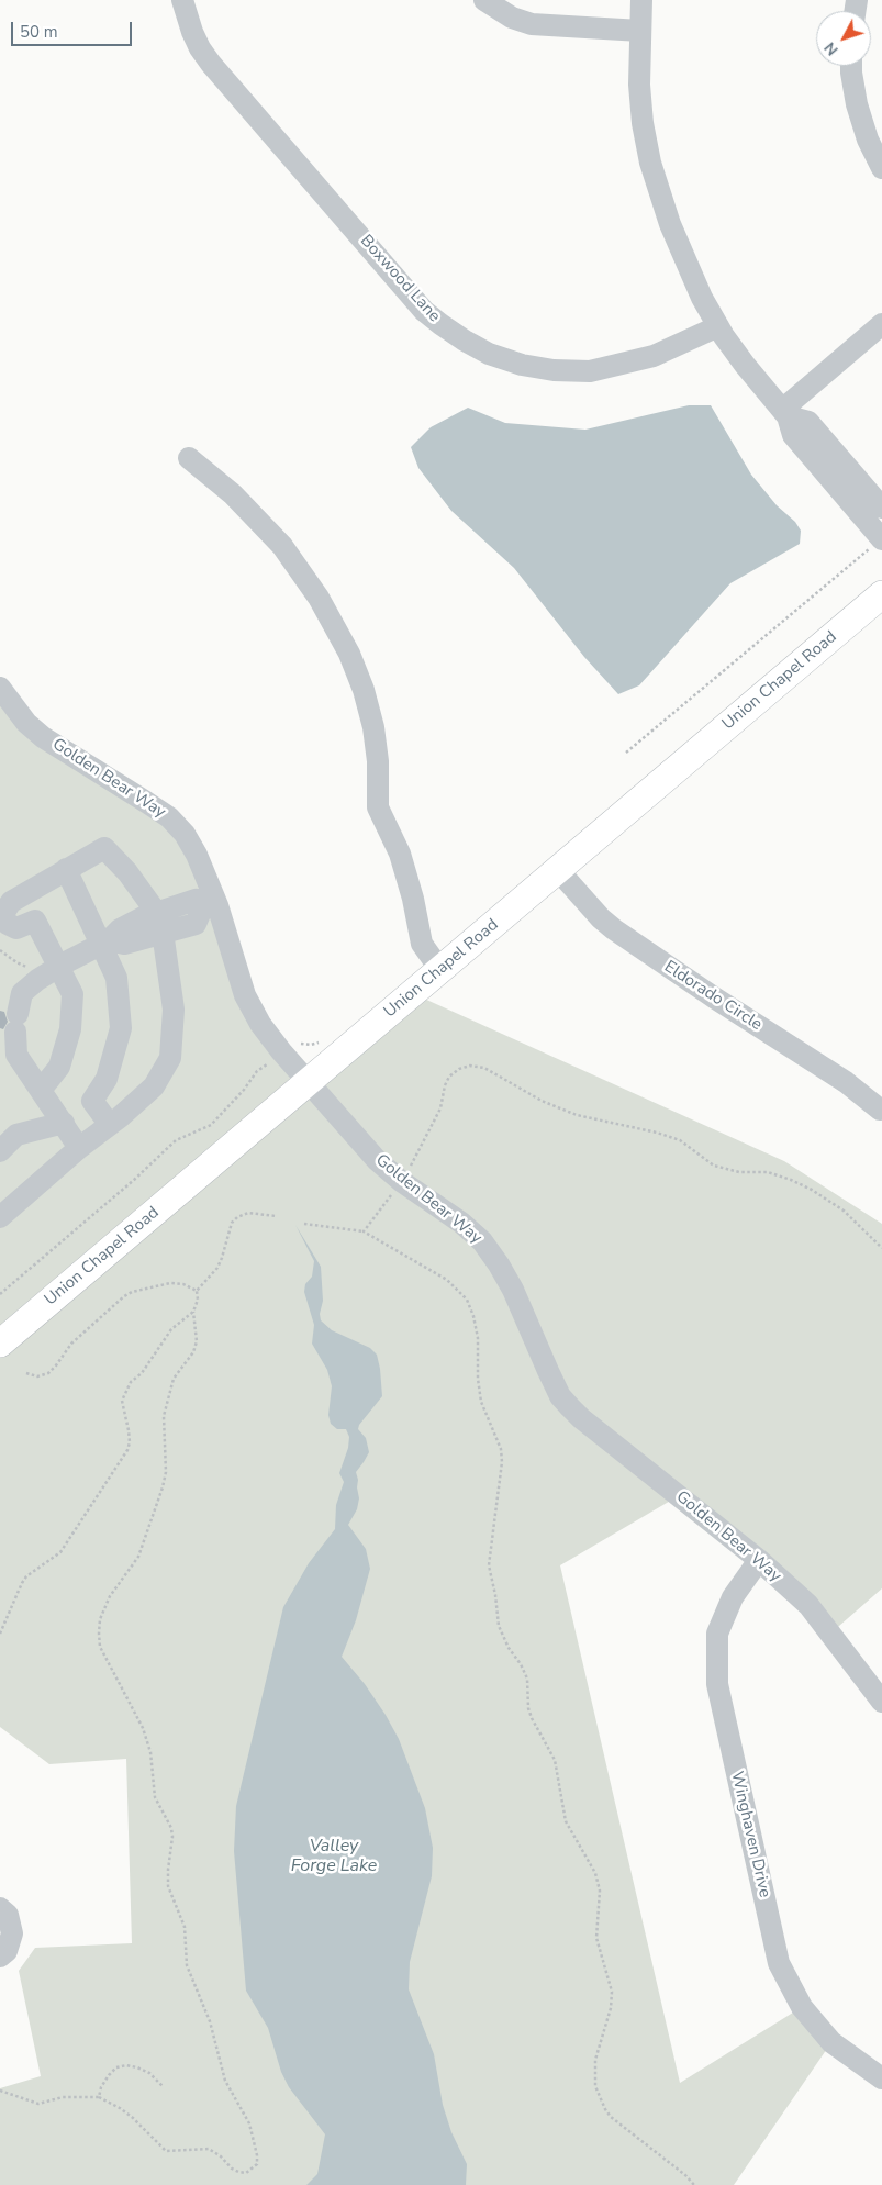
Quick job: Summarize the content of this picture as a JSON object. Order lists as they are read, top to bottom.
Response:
{
  "streets": {
    "main road": ["Union Chapel Road"],
    "street": [
      "Boxwood Lane",
      "Golden Bear Way",
      "Eldorado Circle",
      "Winghaven Drive"
    ]
  },
  "crossings": [
    ["Union Chapel Road", "Golden Bear Way"],
    ["Union Chapel Road", "Eldorado Circle"],
    ["Golden Bear Way", "Winghaven Drive"]
  ],
  "water": ["Valley Forge Lake"],
  "scale_bar": "50 m",
  "north": "bottom left"
}
